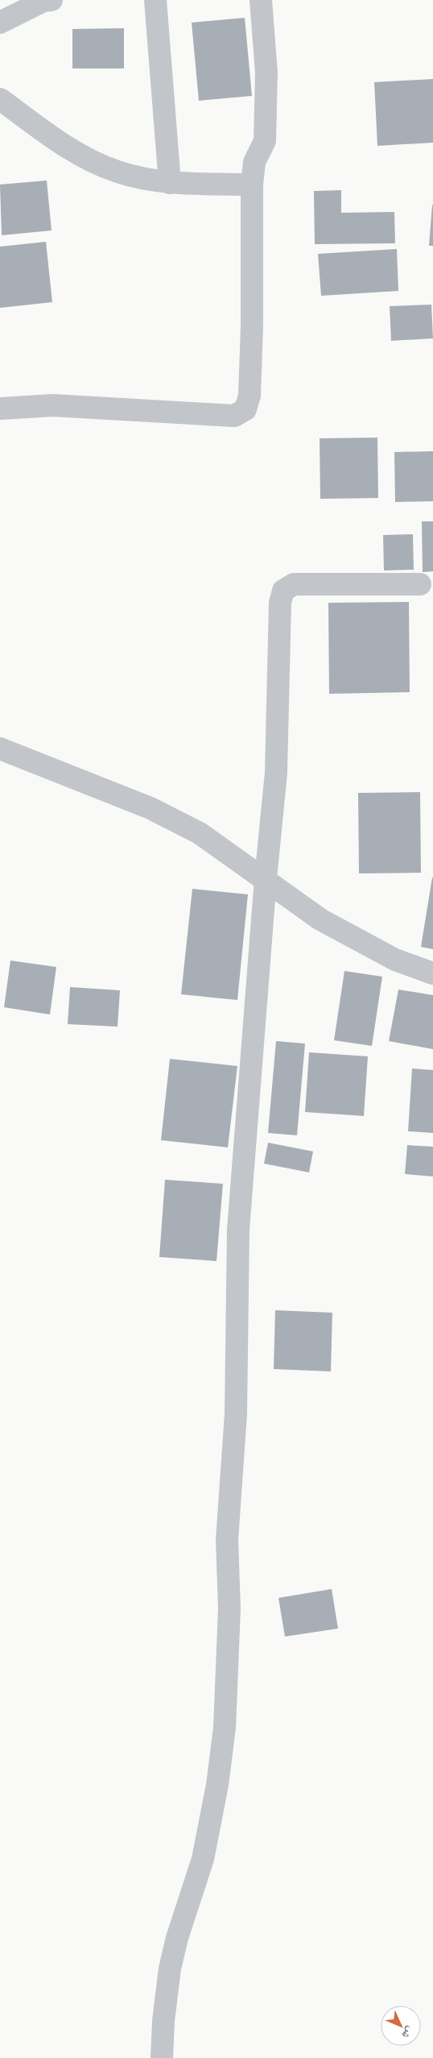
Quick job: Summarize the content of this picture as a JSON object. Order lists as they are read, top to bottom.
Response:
{
  "north": "bottom right"
}
